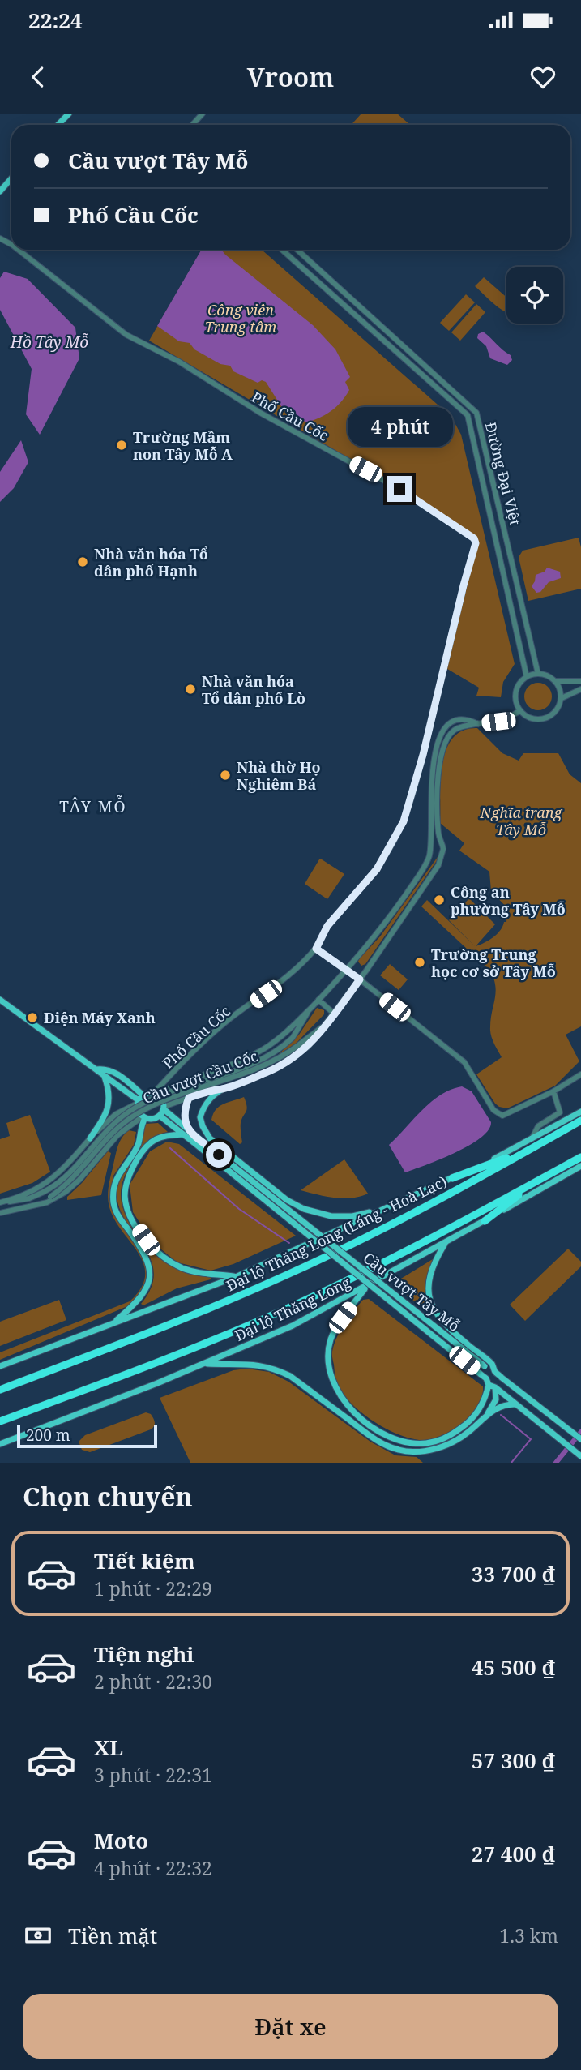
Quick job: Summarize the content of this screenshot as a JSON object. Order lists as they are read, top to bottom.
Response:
{
  "streets": {
    "highway": ["Đại lộ Thăng Long (Láng - Hoà Lạc)"],
    "main road": ["Cầu vượt Tây Mỗ", "Đại lộ Thăng Long"],
    "street": ["Phố Cầu Cốc", "Đường Đại Việt", "Cầu vượt Cầu Cốc"]
  },
  "crossings": [
    ["Phố Cầu Cốc", "Cầu vượt Tây Mỗ"]
  ],
  "districts": ["TÂY MỖ"],
  "water": ["Hồ Tây Mỗ"],
  "parks": ["Công viên Trung tâm", "Nghĩa trang Tây Mỗ"],
  "places": [
    "Trường Mầm non Tây Mỗ A",
    "Nhà văn hóa Tổ dân phố Hạnh",
    "Nhà văn hóa Tổ dân phố Lò",
    "Nhà thờ Họ Nghiêm Bá",
    "Công an phường Tây Mỗ",
    "Trường Trung học cơ sở Tây Mỗ",
    "Điện Máy Xanh"
  ],
  "scale_bar": "200 m",
  "page": {
    "status": "22:24",
    "header": "Vroom",
    "banner": ["Cầu vượt Tây Mỗ", "Phố Cầu Cốc"],
    "bubble": "4 phút",
    "scale": "200 m",
    "heading": "Chọn chuyến",
    "list": [
      {
        "name": "Tiết kiệm",
        "note": "1 phút · 22:29",
        "value": "33 700 ₫"
      },
      {
        "name": "Tiện nghi",
        "note": "2 phút · 22:30",
        "value": "45 500 ₫"
      },
      {
        "name": "XL",
        "note": "3 phút · 22:31",
        "value": "57 300 ₫"
      },
      {
        "name": "Moto",
        "note": "4 phút · 22:32",
        "value": "27 400 ₫"
      }
    ],
    "pay": ["Tiền mặt", "1.3 km"],
    "buttons": "Đặt xe"
  }
}
